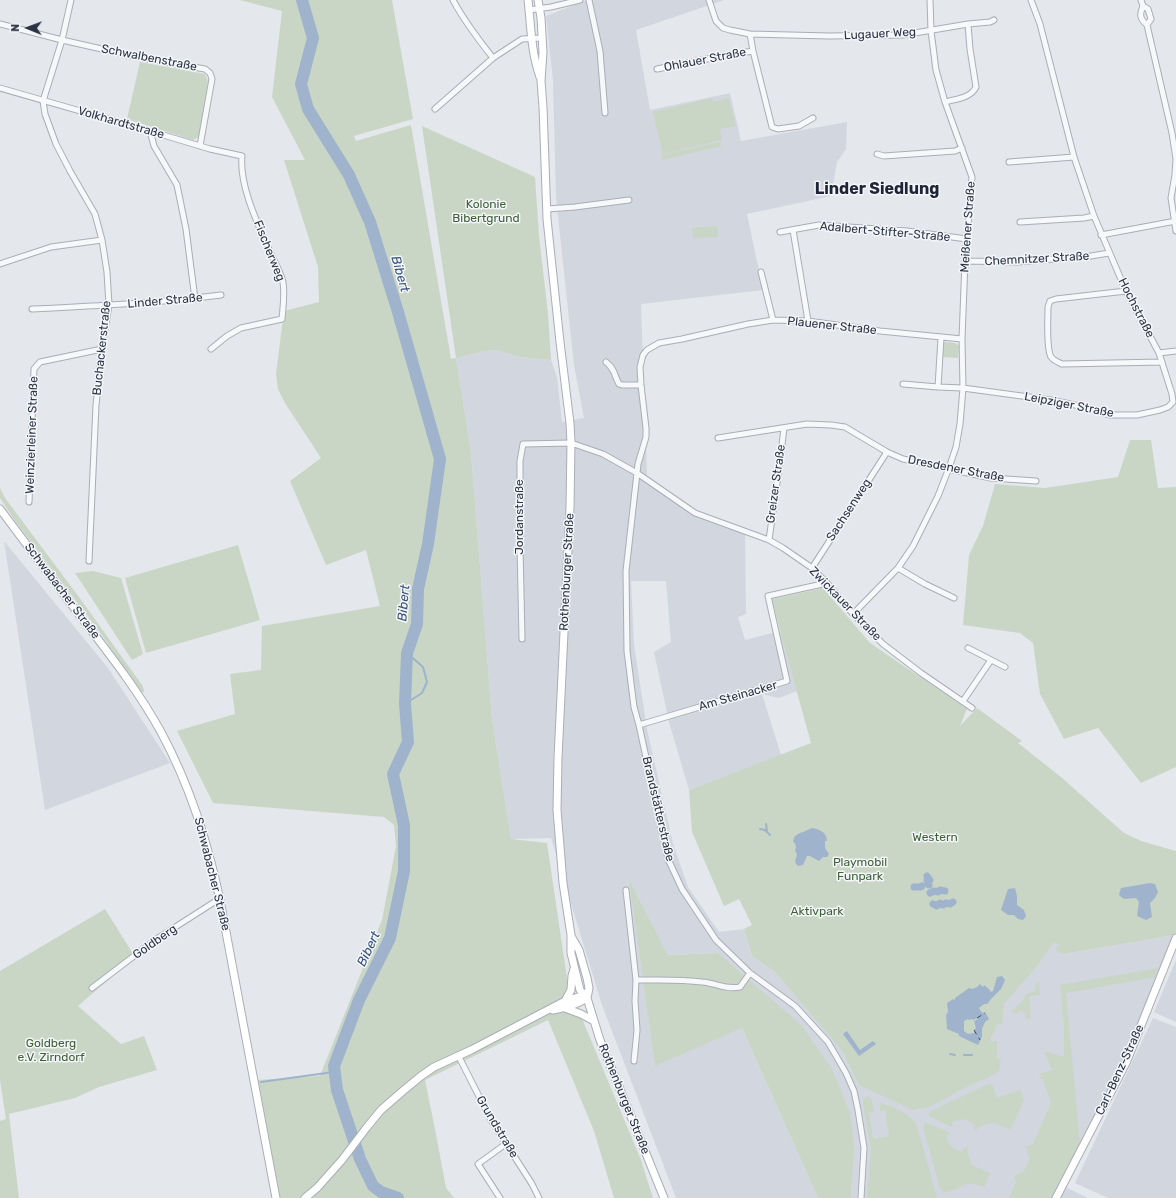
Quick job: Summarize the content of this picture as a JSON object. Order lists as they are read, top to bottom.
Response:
{
  "streets": {
    "street": [
      "Lugauer Weg",
      "Schwalbenstraße",
      "Ohlauer Straße",
      "Volkhardtstraße",
      "Meißener Straße",
      "Adalbert-Stifter-Straße",
      "Fischerweg",
      "Chemnitzer Straße",
      "Linder Straße",
      "Hochstraße",
      "Plauener Straße",
      "Buchackerstraße",
      "Leipziger Straße",
      "Weinzierleiner Straße",
      "Dresdener Straße",
      "Greizer Straße",
      "Sachsenweg",
      "Jordanstraße",
      "Rothenburger Straße",
      "Schwabacher Straße",
      "Zwickauer Straße",
      "Am Steinacker",
      "Brandstätterstraße",
      "Goldberg",
      "Carl-Benz-Straße",
      "Grundstraße"
    ]
  },
  "crossings": [
    ["Lugauer Weg", "Ohlauer Straße"],
    ["Lugauer Weg", "Meißener Straße"],
    ["Schwalbenstraße", "Volkhardtstraße"],
    ["Volkhardtstraße", "Fischerweg"],
    ["Volkhardtstraße", "Buchackerstraße"],
    ["Meißener Straße", "Adalbert-Stifter-Straße"],
    ["Meißener Straße", "Chemnitzer Straße"],
    ["Meißener Straße", "Plauener Straße"],
    ["Meißener Straße", "Leipziger Straße"],
    ["Meißener Straße", "Dresdener Straße"],
    ["Meißener Straße", "Zwickauer Straße"],
    ["Chemnitzer Straße", "Hochstraße"],
    ["Linder Straße", "Buchackerstraße"],
    ["Hochstraße", "Leipziger Straße"],
    ["Plauener Straße", "Zwickauer Straße"],
    ["Plauener Straße", "Brandstätterstraße"],
    ["Buchackerstraße", "Weinzierleiner Straße"],
    ["Dresdener Straße", "Greizer Straße"],
    ["Dresdener Straße", "Sachsenweg"],
    ["Greizer Straße", "Zwickauer Straße"],
    ["Sachsenweg", "Zwickauer Straße"],
    ["Jordanstraße", "Rothenburger Straße"],
    ["Jordanstraße", "Zwickauer Straße"],
    ["Rothenburger Straße", "Zwickauer Straße"],
    ["Schwabacher Straße", "Goldberg"],
    ["Zwickauer Straße", "Am Steinacker"],
    ["Zwickauer Straße", "Brandstätterstraße"],
    ["Am Steinacker", "Brandstätterstraße"]
  ],
  "districts": ["Linder Siedlung"],
  "water": ["Bibert"],
  "parks": [
    "Kolonie Bibertgrund",
    "Western",
    "Playmobil Funpark",
    "Aktivpark",
    "Goldberg e.V. Zirndorf"
  ],
  "north": "left"
}
